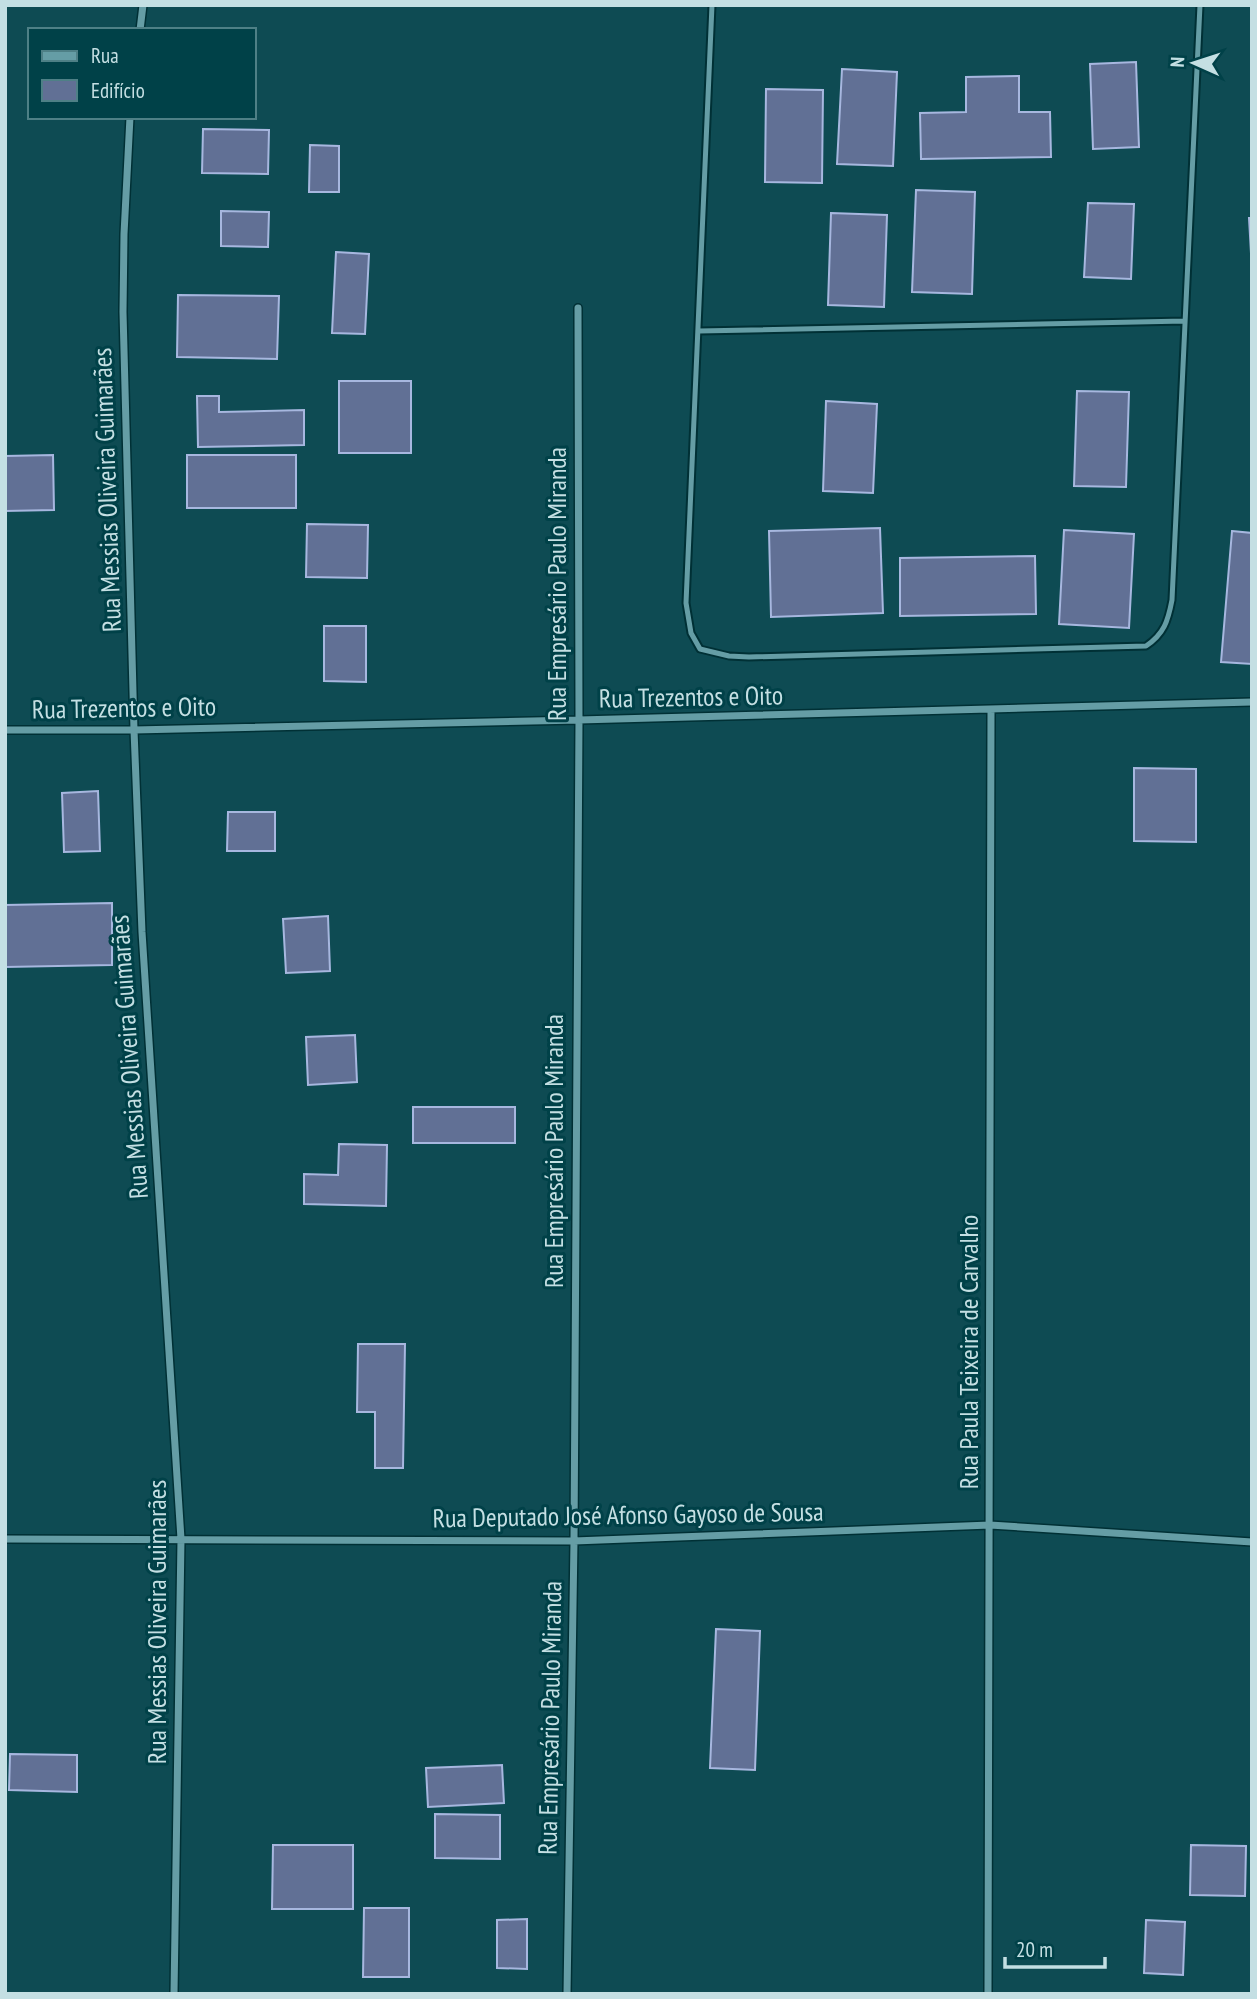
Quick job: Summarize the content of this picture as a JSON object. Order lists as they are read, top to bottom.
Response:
{
  "streets": {
    "street": [
      "Rua Messias Oliveira Guimarães",
      "Rua Empresário Paulo Miranda",
      "Rua Trezentos e Oito",
      "Rua Paula Teixeira de Carvalho",
      "Rua Deputado José Afonso Gayoso de Sousa"
    ]
  },
  "crossings": [
    ["Rua Messias Oliveira Guimarães", "Rua Trezentos e Oito"],
    ["Rua Messias Oliveira Guimarães", "Rua Deputado José Afonso Gayoso de Sousa"],
    ["Rua Empresário Paulo Miranda", "Rua Trezentos e Oito"],
    ["Rua Empresário Paulo Miranda", "Rua Deputado José Afonso Gayoso de Sousa"],
    ["Rua Trezentos e Oito", "Rua Paula Teixeira de Carvalho"],
    ["Rua Paula Teixeira de Carvalho", "Rua Deputado José Afonso Gayoso de Sousa"]
  ],
  "legend": ["Rua", "Edifício"],
  "scale_bar": "20 m",
  "north": "left"
}
